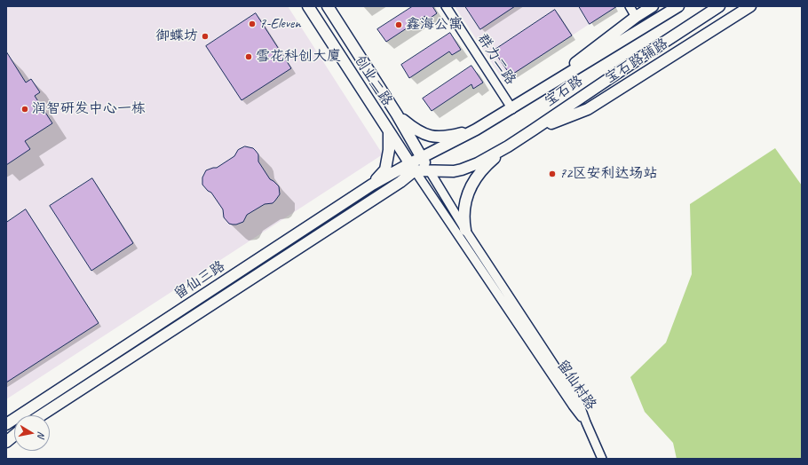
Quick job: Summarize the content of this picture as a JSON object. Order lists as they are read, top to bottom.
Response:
{
  "streets": {
    "main road": [
      "宝石路辅路",
      "创业二路",
      "宝石路",
      "留仙三路"
    ],
    "street": ["群力二路", "留仙村路"]
  },
  "crossings": [
    ["群力二路", "宝石路"],
    ["宝石路辅路", "宝石路"],
    ["创业二路", "宝石路"],
    ["创业二路", "留仙三路"],
    ["创业二路", "留仙村路"],
    ["宝石路", "留仙三路"],
    ["宝石路", "留仙村路"],
    ["留仙三路", "留仙村路"]
  ],
  "places": [
    "7-Eleven",
    "鑫海公寓",
    "御蝶坊",
    "雪花科创大廈",
    "润智研发中心一栋",
    "72区安利达场站"
  ],
  "north": "right"
}
